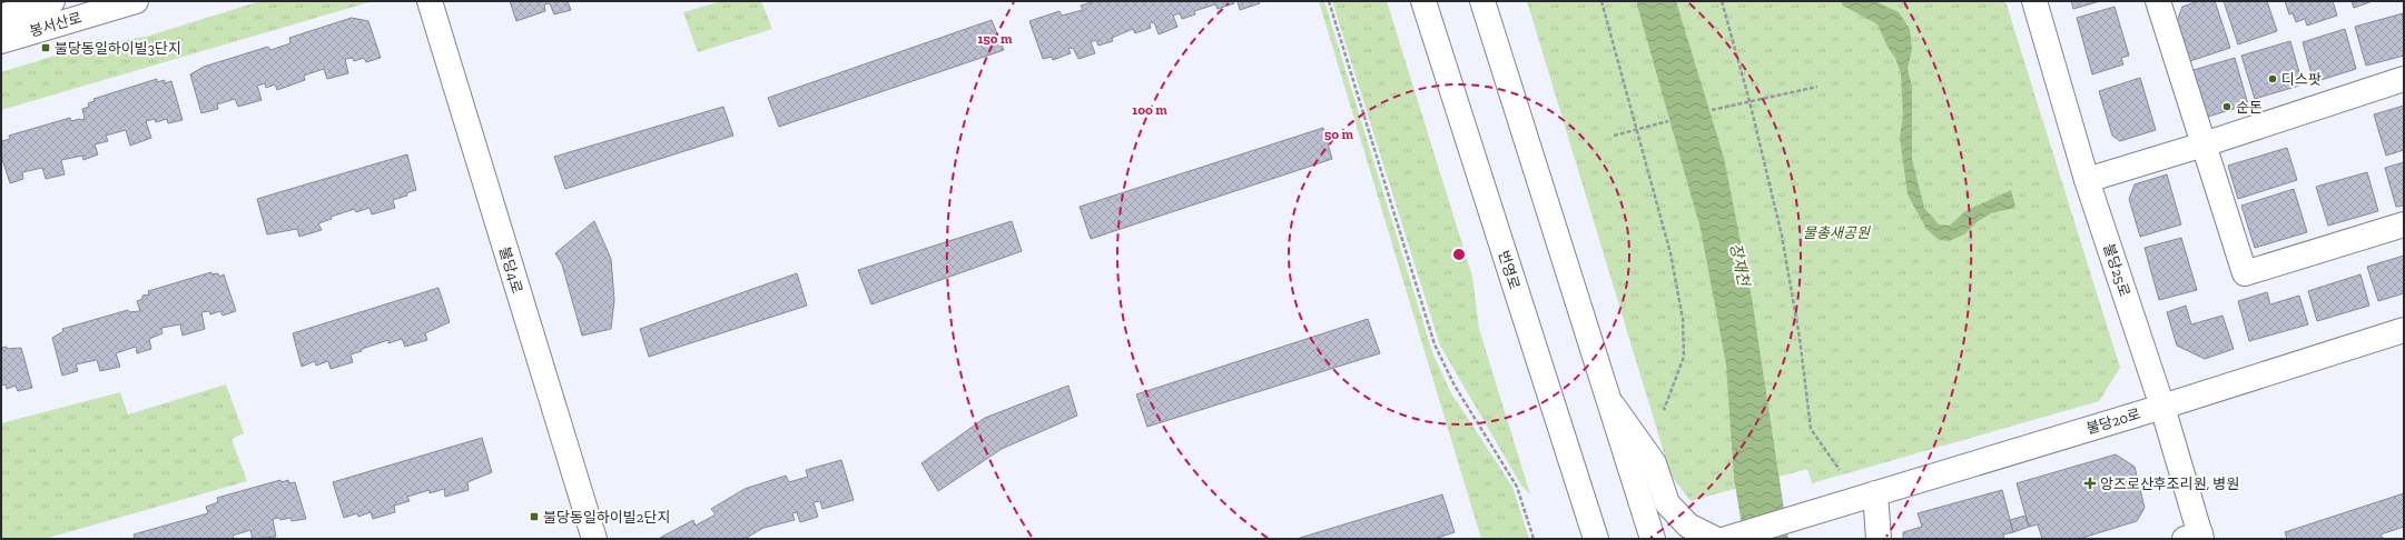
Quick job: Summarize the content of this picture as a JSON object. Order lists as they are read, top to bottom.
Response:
{
  "streets": {
    "street": [
      "봉서산로",
      "불당4로",
      "번영로",
      "불당25로",
      "불당20로"
    ]
  },
  "crossings": [
    ["불당25로", "불당20로"]
  ],
  "water": ["장재천"],
  "parks": ["물총새공원"],
  "places": {
    "transit": ["불당동일하이빌3단지", "불당동일하이빌2단지"],
    "other": ["디스팟", "순돈"],
    "health": ["앙즈로산후조리원, 병원"]
  },
  "rings": ["150 m", "100 m", "50 m"]
}
